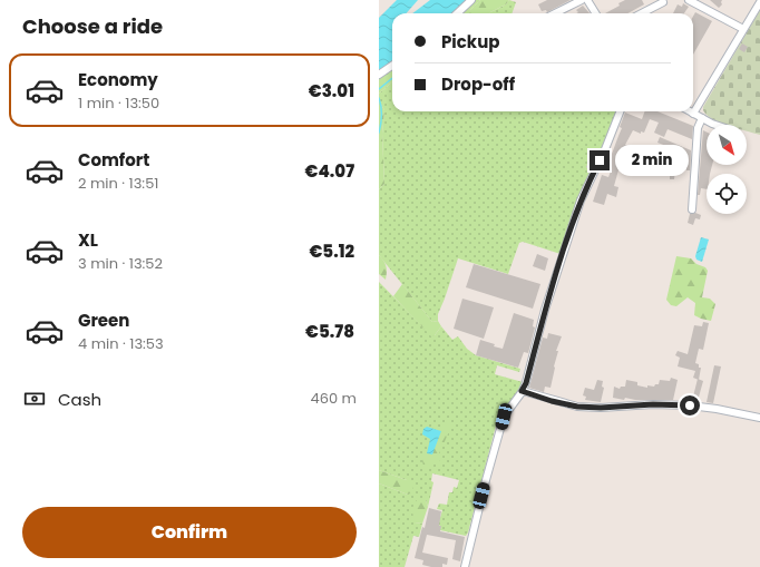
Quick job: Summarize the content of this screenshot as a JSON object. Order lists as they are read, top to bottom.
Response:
{
  "north": "bottom right",
  "page": {
    "heading": "Choose a ride",
    "banner": ["Pickup", "Drop-off"],
    "list": [
      {
        "name": "Economy",
        "note": "1 min · 13:50",
        "value": "€3.01"
      },
      {
        "name": "Comfort",
        "note": "2 min · 13:51",
        "value": "€4.07"
      },
      {
        "name": "XL",
        "note": "3 min · 13:52",
        "value": "€5.12"
      },
      {
        "name": "Green",
        "note": "4 min · 13:53",
        "value": "€5.78"
      }
    ],
    "bubble": "2 min",
    "pay": ["Cash", "460 m"],
    "buttons": "Confirm"
  }
}
